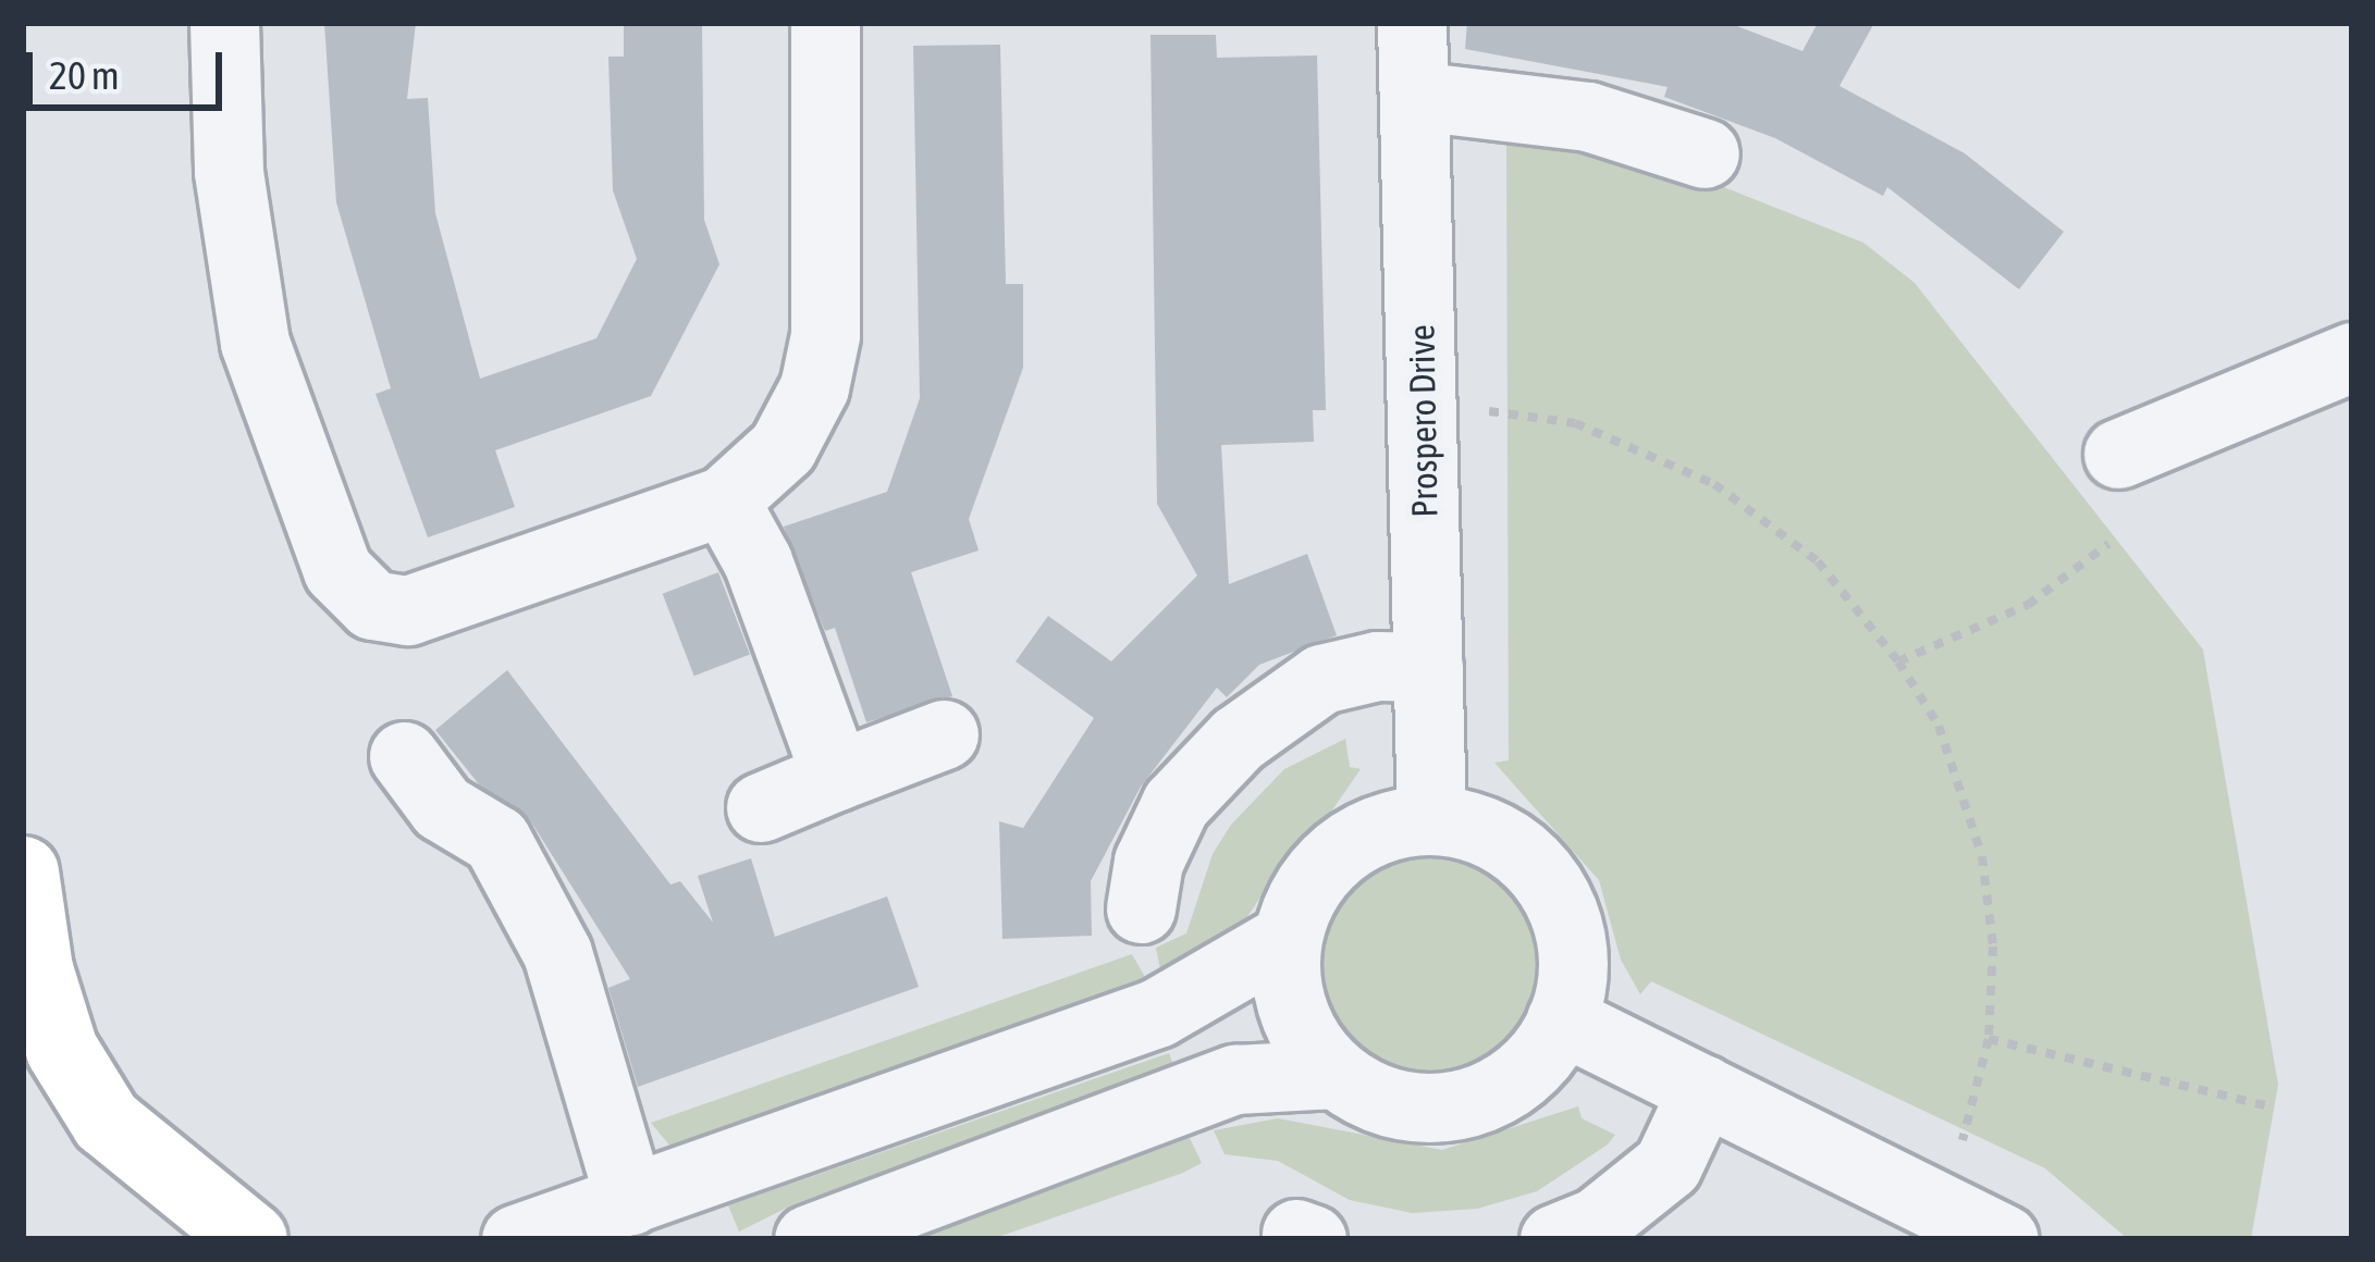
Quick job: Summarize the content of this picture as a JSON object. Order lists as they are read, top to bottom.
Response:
{
  "streets": {
    "street": ["Prospero Drive"]
  },
  "scale_bar": "20 m"
}
